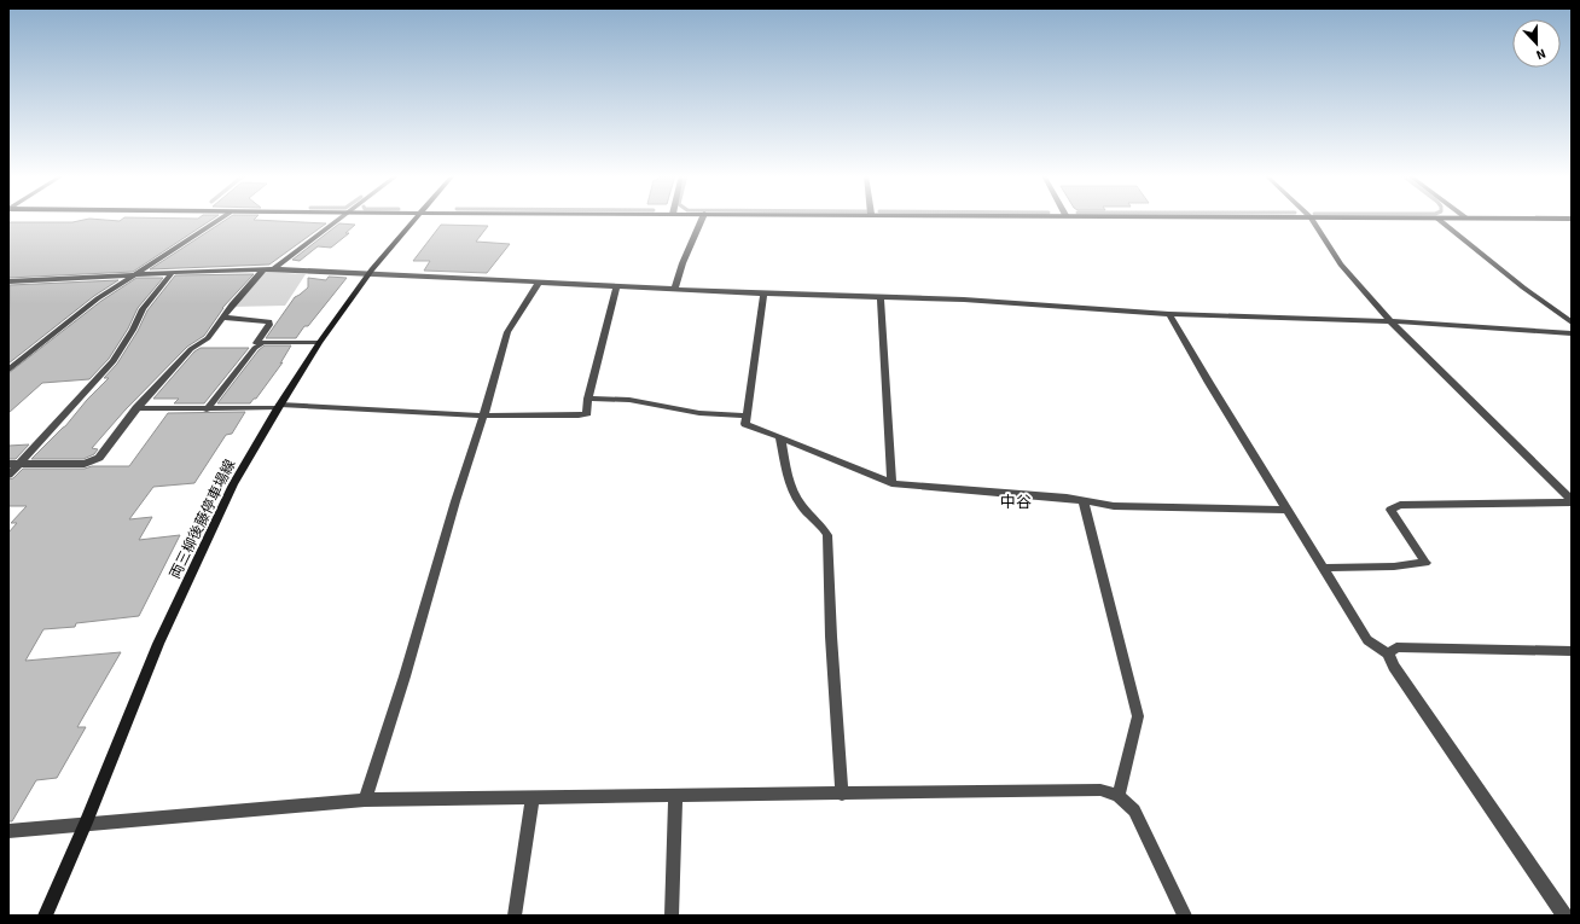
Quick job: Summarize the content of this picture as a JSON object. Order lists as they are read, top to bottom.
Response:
{
  "streets": {
    "main road": ["両三柳後藤停車場線"]
  },
  "districts": ["中谷"],
  "north": "bottom"
}
